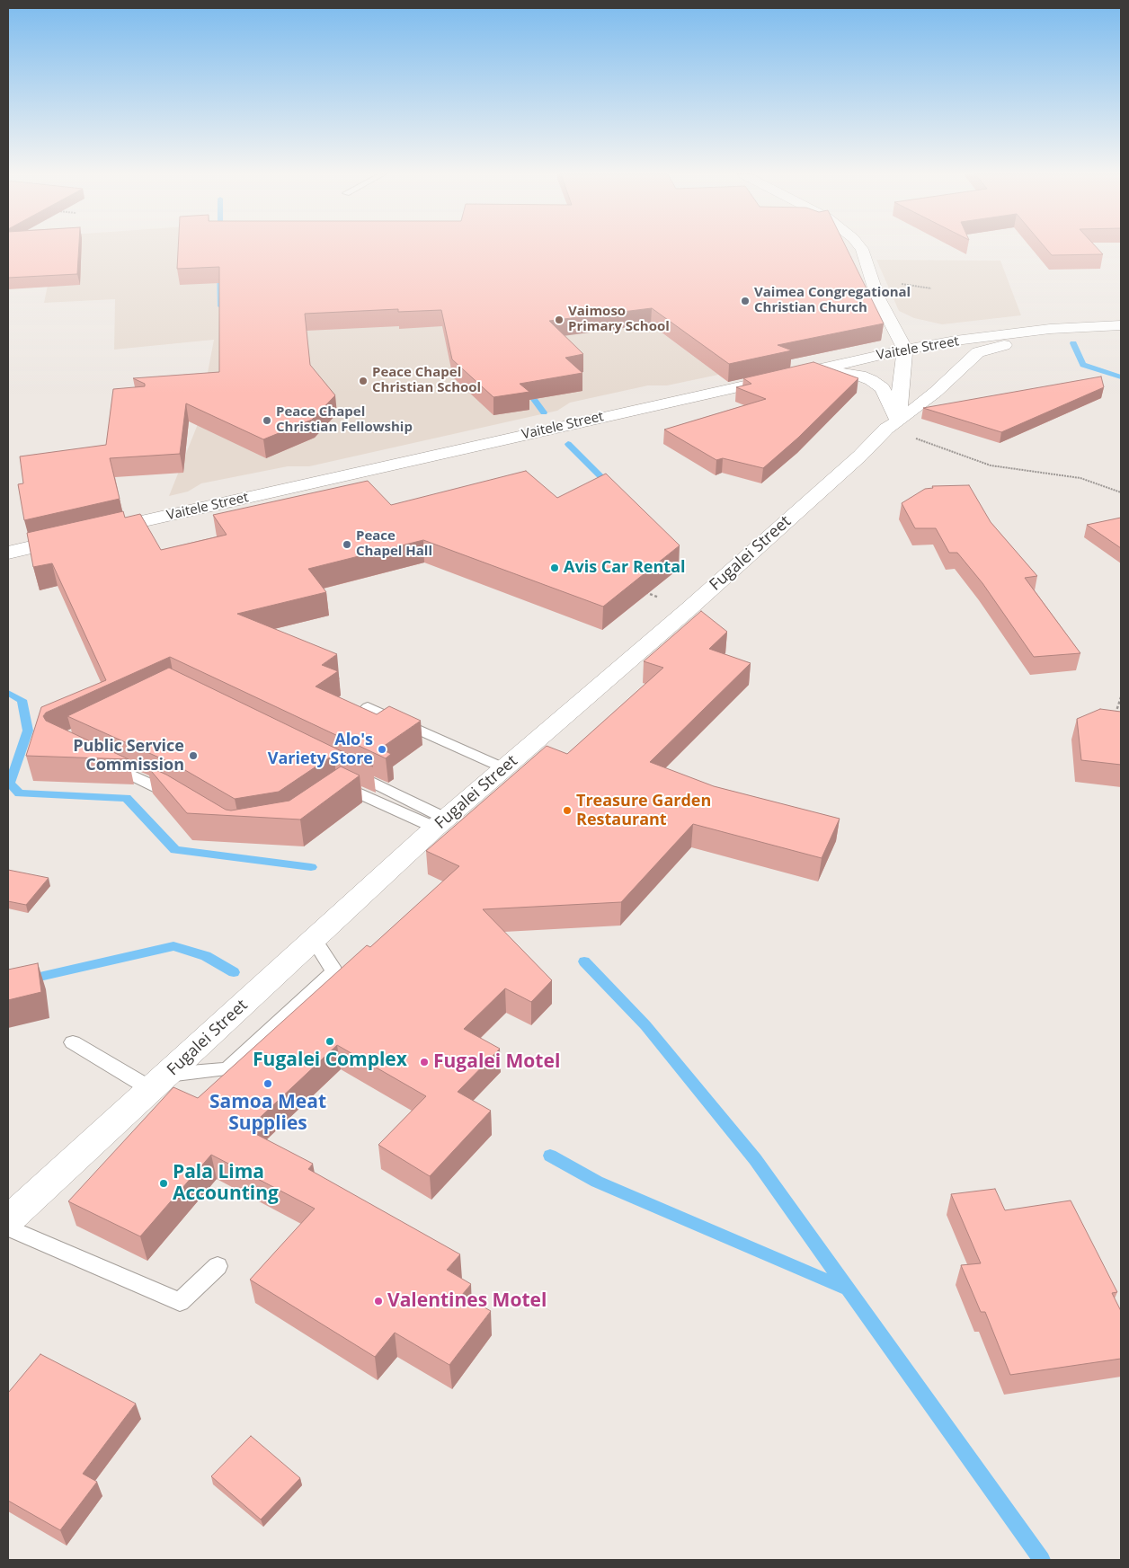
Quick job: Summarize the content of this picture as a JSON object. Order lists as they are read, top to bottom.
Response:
{
  "streets": {
    "main road": ["Vaitele Street", "Fugalei Street"]
  },
  "crossings": [
    ["Vaitele Street", "Fugalei Street"]
  ],
  "places": [
    "Vaimea Congregational Christian Church",
    "Vaimoso Primary School",
    "Peace Chapel Christian School",
    "Peace Chapel Christian Fellowship",
    "Peace Chapel Hall",
    "Avis Car Rental",
    "Alo's Variety Store",
    "Public Service Commission",
    "Treasure Garden Restaurant",
    "Fugalei Complex",
    "Fugalei Motel",
    "Samoa Meat Supplies",
    "Pala Lima Accounting",
    "Valentines Motel"
  ]
}
